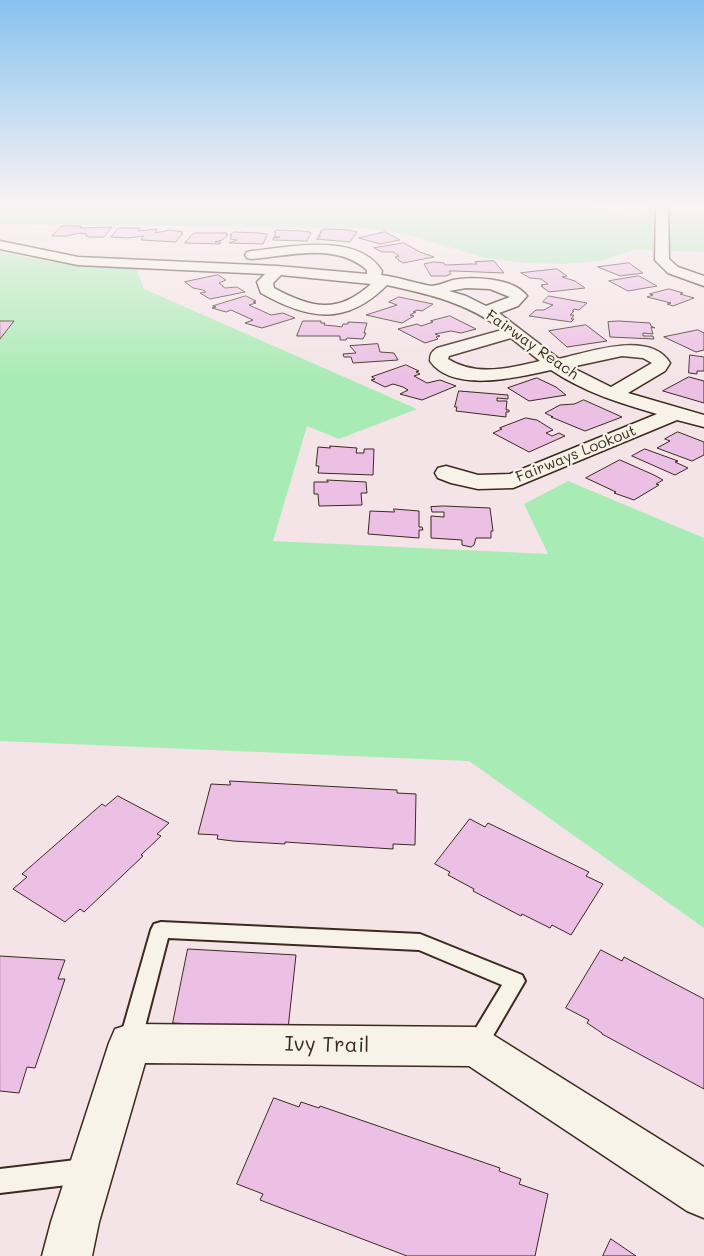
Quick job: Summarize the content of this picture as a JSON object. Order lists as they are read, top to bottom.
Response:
{
  "streets": {
    "street": ["Fairway Reach", "Fairways Lookout", "Ivy Trail"]
  },
  "crossings": [
    ["Fairway Reach", "Fairways Lookout"]
  ]
}
